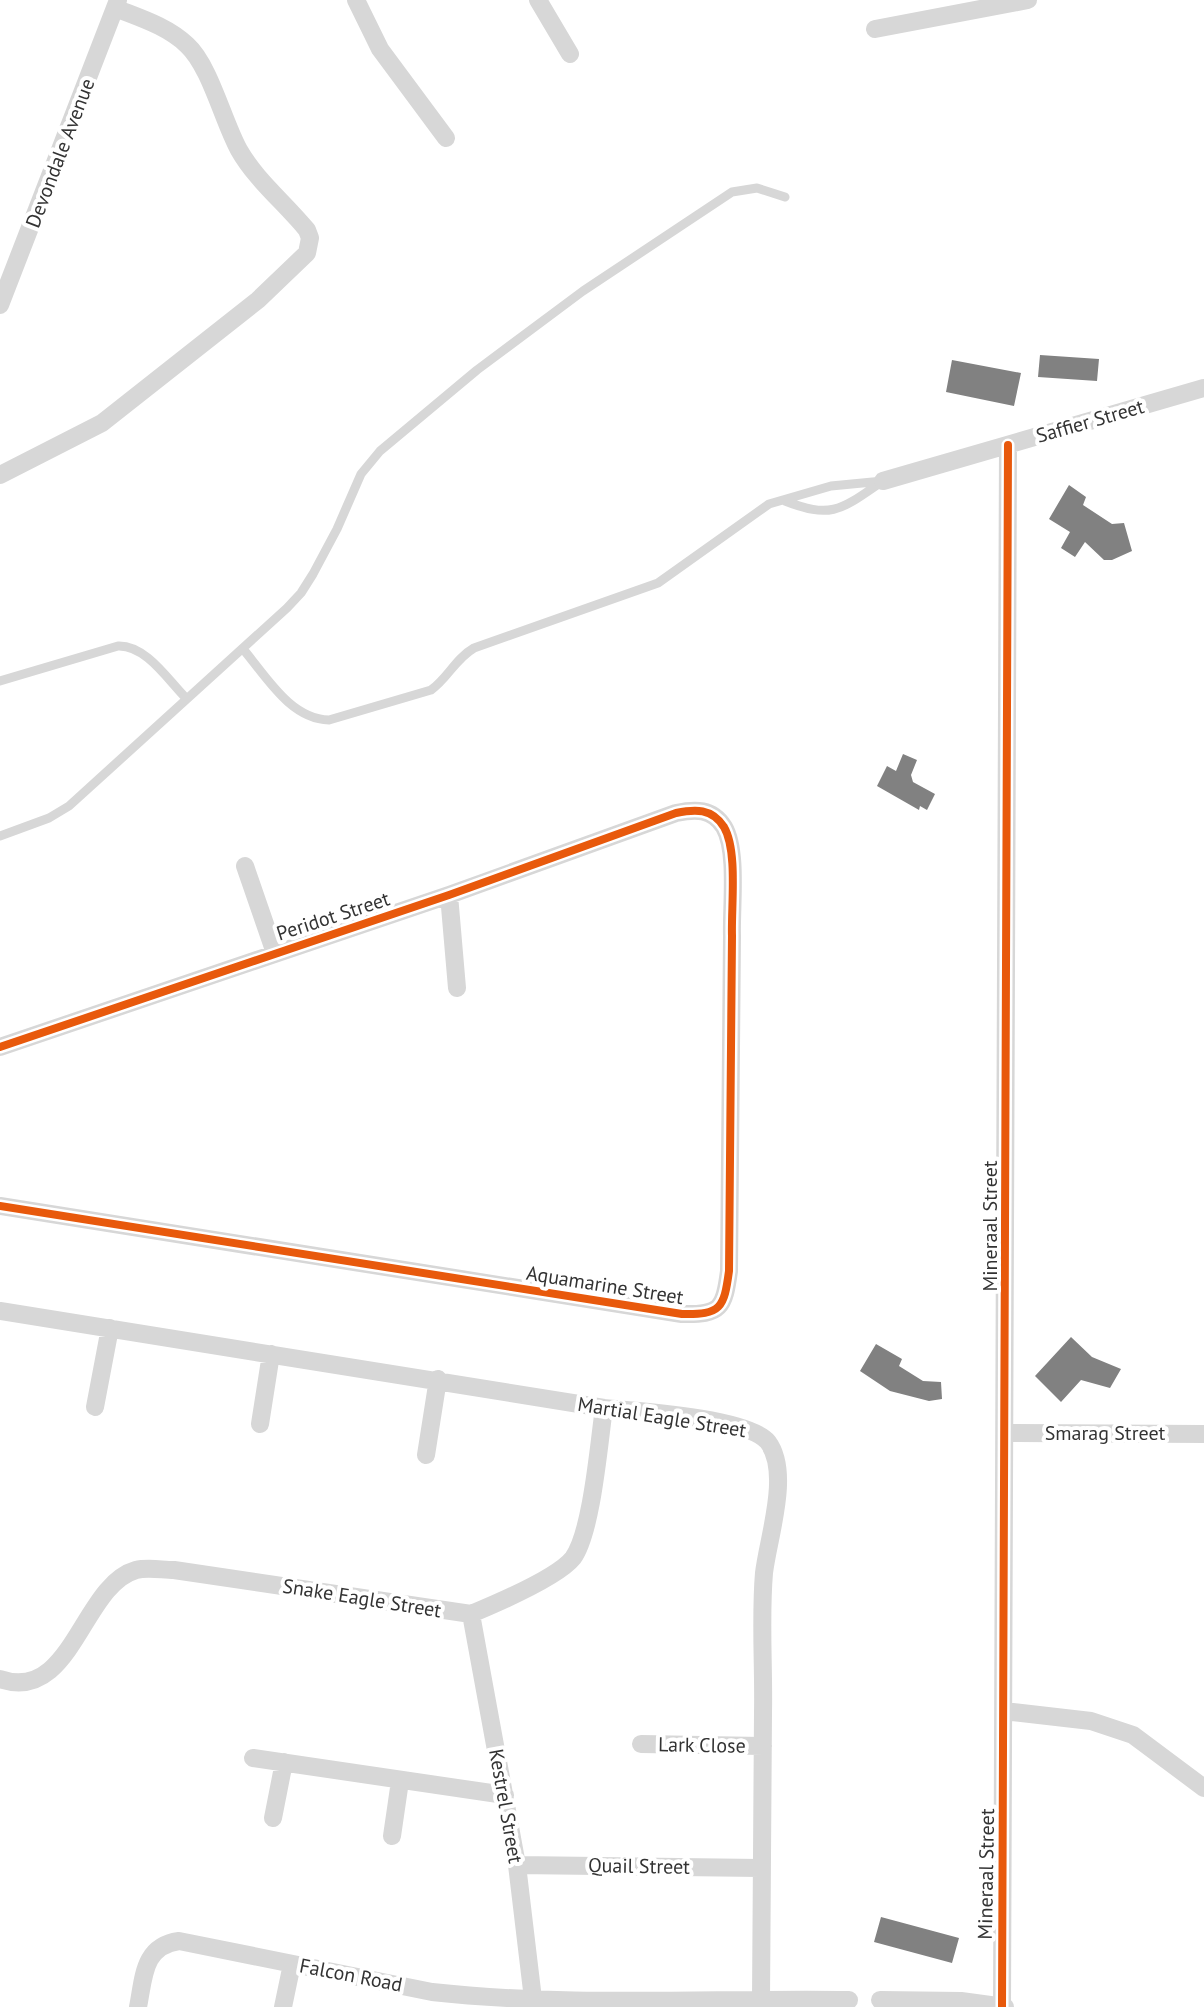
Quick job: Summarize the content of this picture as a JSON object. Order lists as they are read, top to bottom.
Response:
{
  "streets": {
    "street": [
      "Devondale Avenue",
      "Saffier Street",
      "Peridot Street",
      "Mineraal Street",
      "Aquamarine Street",
      "Martial Eagle Street",
      "Smarag Street",
      "Snake Eagle Street",
      "Lark Close",
      "Kestrel Street",
      "Quail Street",
      "Falcon Road"
    ]
  },
  "crossings": [
    ["Saffier Street", "Mineraal Street"],
    ["Peridot Street", "Aquamarine Street"],
    ["Mineraal Street", "Smarag Street"],
    ["Martial Eagle Street", "Snake Eagle Street"],
    ["Martial Eagle Street", "Lark Close"],
    ["Martial Eagle Street", "Quail Street"],
    ["Martial Eagle Street", "Falcon Road"],
    ["Snake Eagle Street", "Kestrel Street"],
    ["Kestrel Street", "Quail Street"],
    ["Kestrel Street", "Falcon Road"]
  ]
}
